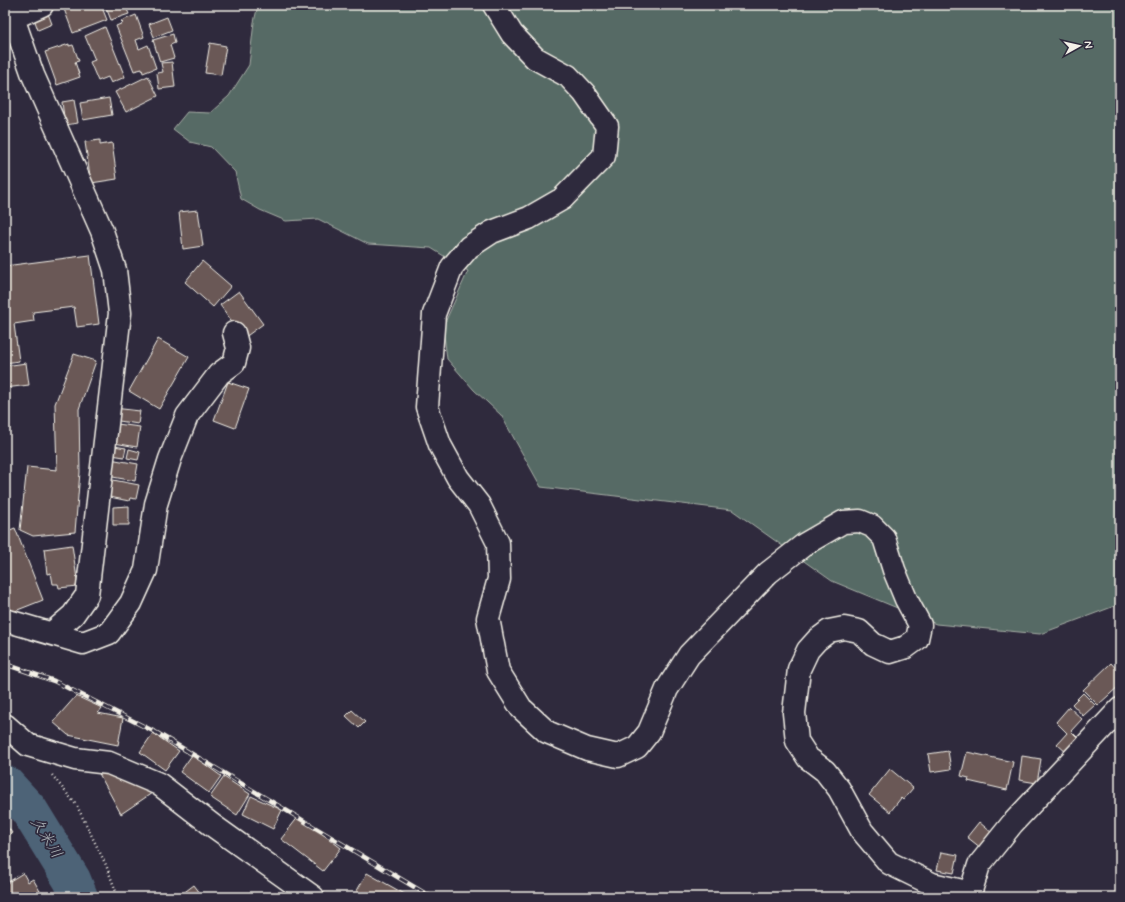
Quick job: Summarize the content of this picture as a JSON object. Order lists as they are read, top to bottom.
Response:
{
  "water": ["久米川"],
  "north": "right"
}
